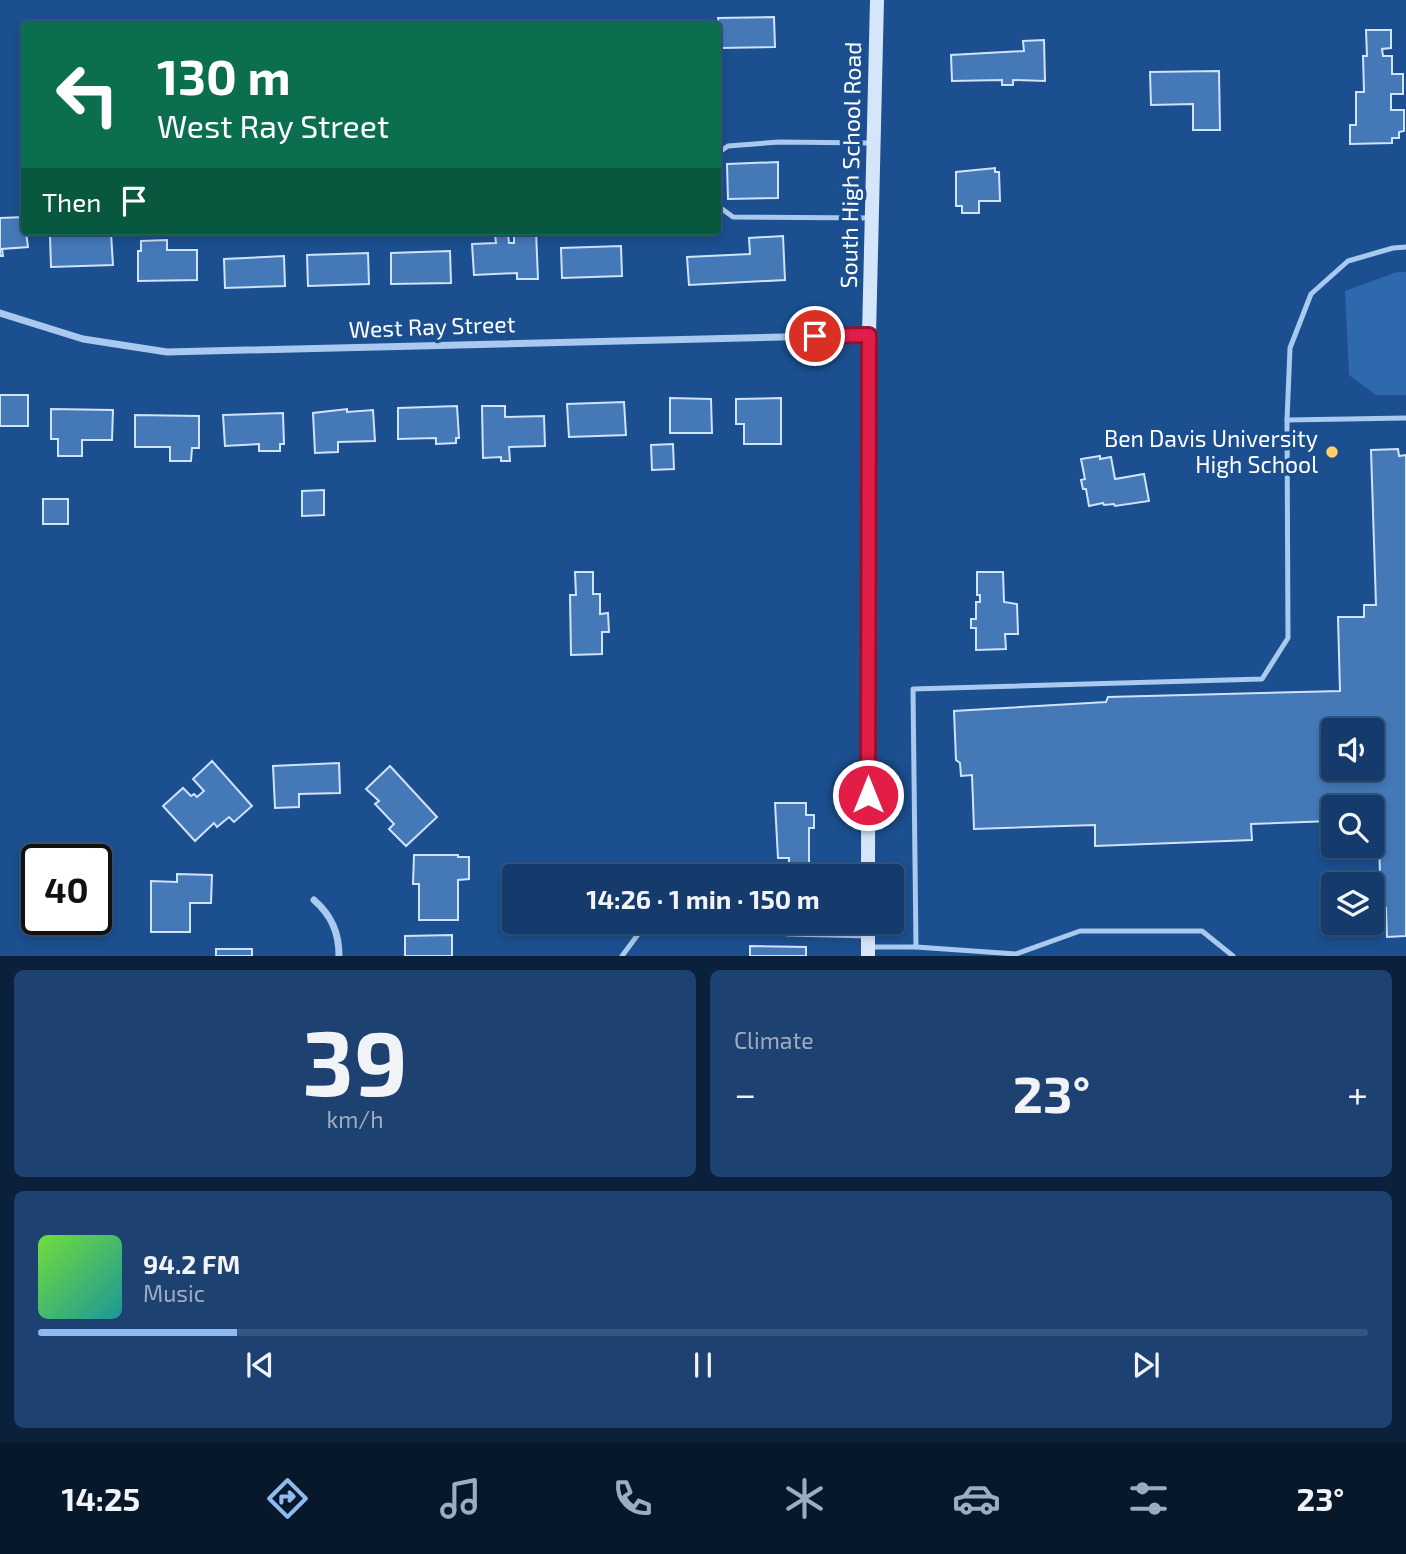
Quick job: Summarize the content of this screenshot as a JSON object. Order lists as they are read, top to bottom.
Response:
{
  "streets": {
    "street": ["South High School Road", "West Ray Street"]
  },
  "crossings": [
    ["South High School Road", "West Ray Street"]
  ],
  "places": ["Ben Davis University High School"],
  "page": {
    "turn": ["130 m", "West Ray Street"],
    "then": "Then",
    "limit": "40",
    "trip": "14:26 · 1 min · 150 m",
    "tile": [
      ["39", "km/h"],
      "Climate"
    ],
    "heat": ["−", "23°", "+"],
    "song": ["94.2 FM", "Music"],
    "tabs": ["14:25", "23°"]
  }
}
